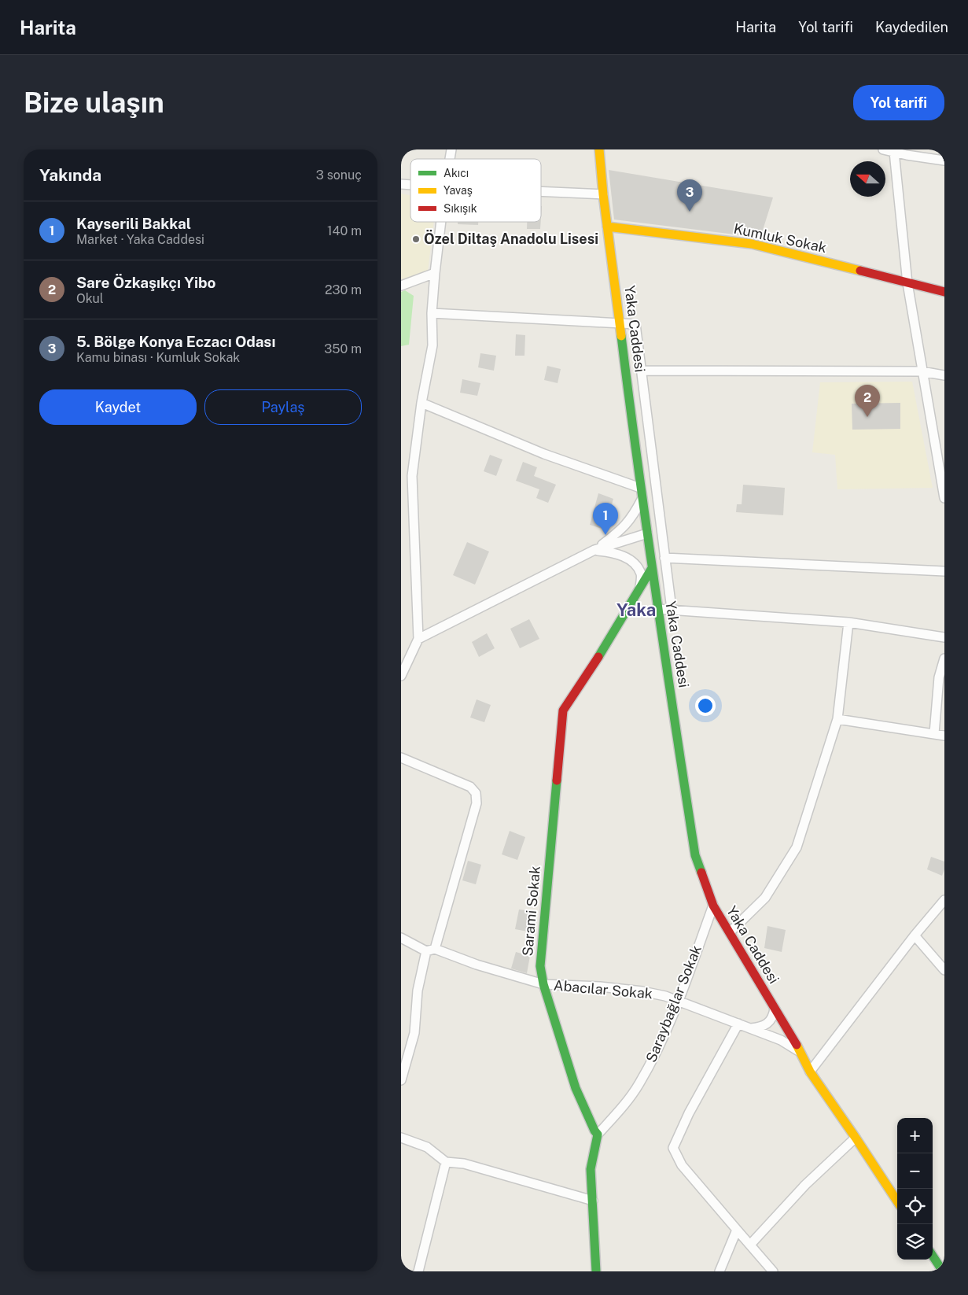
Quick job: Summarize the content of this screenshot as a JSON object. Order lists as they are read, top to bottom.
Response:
{
  "streets": {
    "street": [
      "Kumluk Sokak",
      "Yaka Caddesi",
      "Sarami Sokak",
      "Abacılar Sokak",
      "Saraybağlar Sokak"
    ]
  },
  "crossings": [
    ["Kumluk Sokak", "Yaka Caddesi"],
    ["Yaka Caddesi", "Sarami Sokak"],
    ["Yaka Caddesi", "Abacılar Sokak"],
    ["Yaka Caddesi", "Saraybağlar Sokak"],
    ["Sarami Sokak", "Abacılar Sokak"],
    ["Sarami Sokak", "Saraybağlar Sokak"],
    ["Abacılar Sokak", "Saraybağlar Sokak"]
  ],
  "districts": ["Yaka"],
  "places": ["Özel Diltaş Anadolu Lisesi"],
  "legend": ["Akıcı", "Yavaş", "Sıkışık"],
  "north": "left",
  "page": {
    "header": "Harita",
    "nav": ["Harita", "Yol tarifi", "Kaydedilen"],
    "buttons": [
      "Yol tarifi",
      ["Kaydet", "Paylaş"]
    ],
    "title": "Bize ulaşın",
    "heading": ["Yakında", "3 sonuç"],
    "pins": ["3", "2", "1"],
    "list": [
      {
        "mark": "1",
        "name": "Kayserili Bakkal",
        "note": "Market · Yaka Caddesi",
        "value": "140 m"
      },
      {
        "mark": "2",
        "name": "Sare Özkaşıkçı Yibo",
        "note": "Okul",
        "value": "230 m"
      },
      {
        "mark": "3",
        "name": "5. Bölge Konya Eczacı Odası",
        "note": "Kamu binası · Kumluk Sokak",
        "value": "350 m"
      }
    ],
    "map_buttons": ["+", "−"]
  }
}
